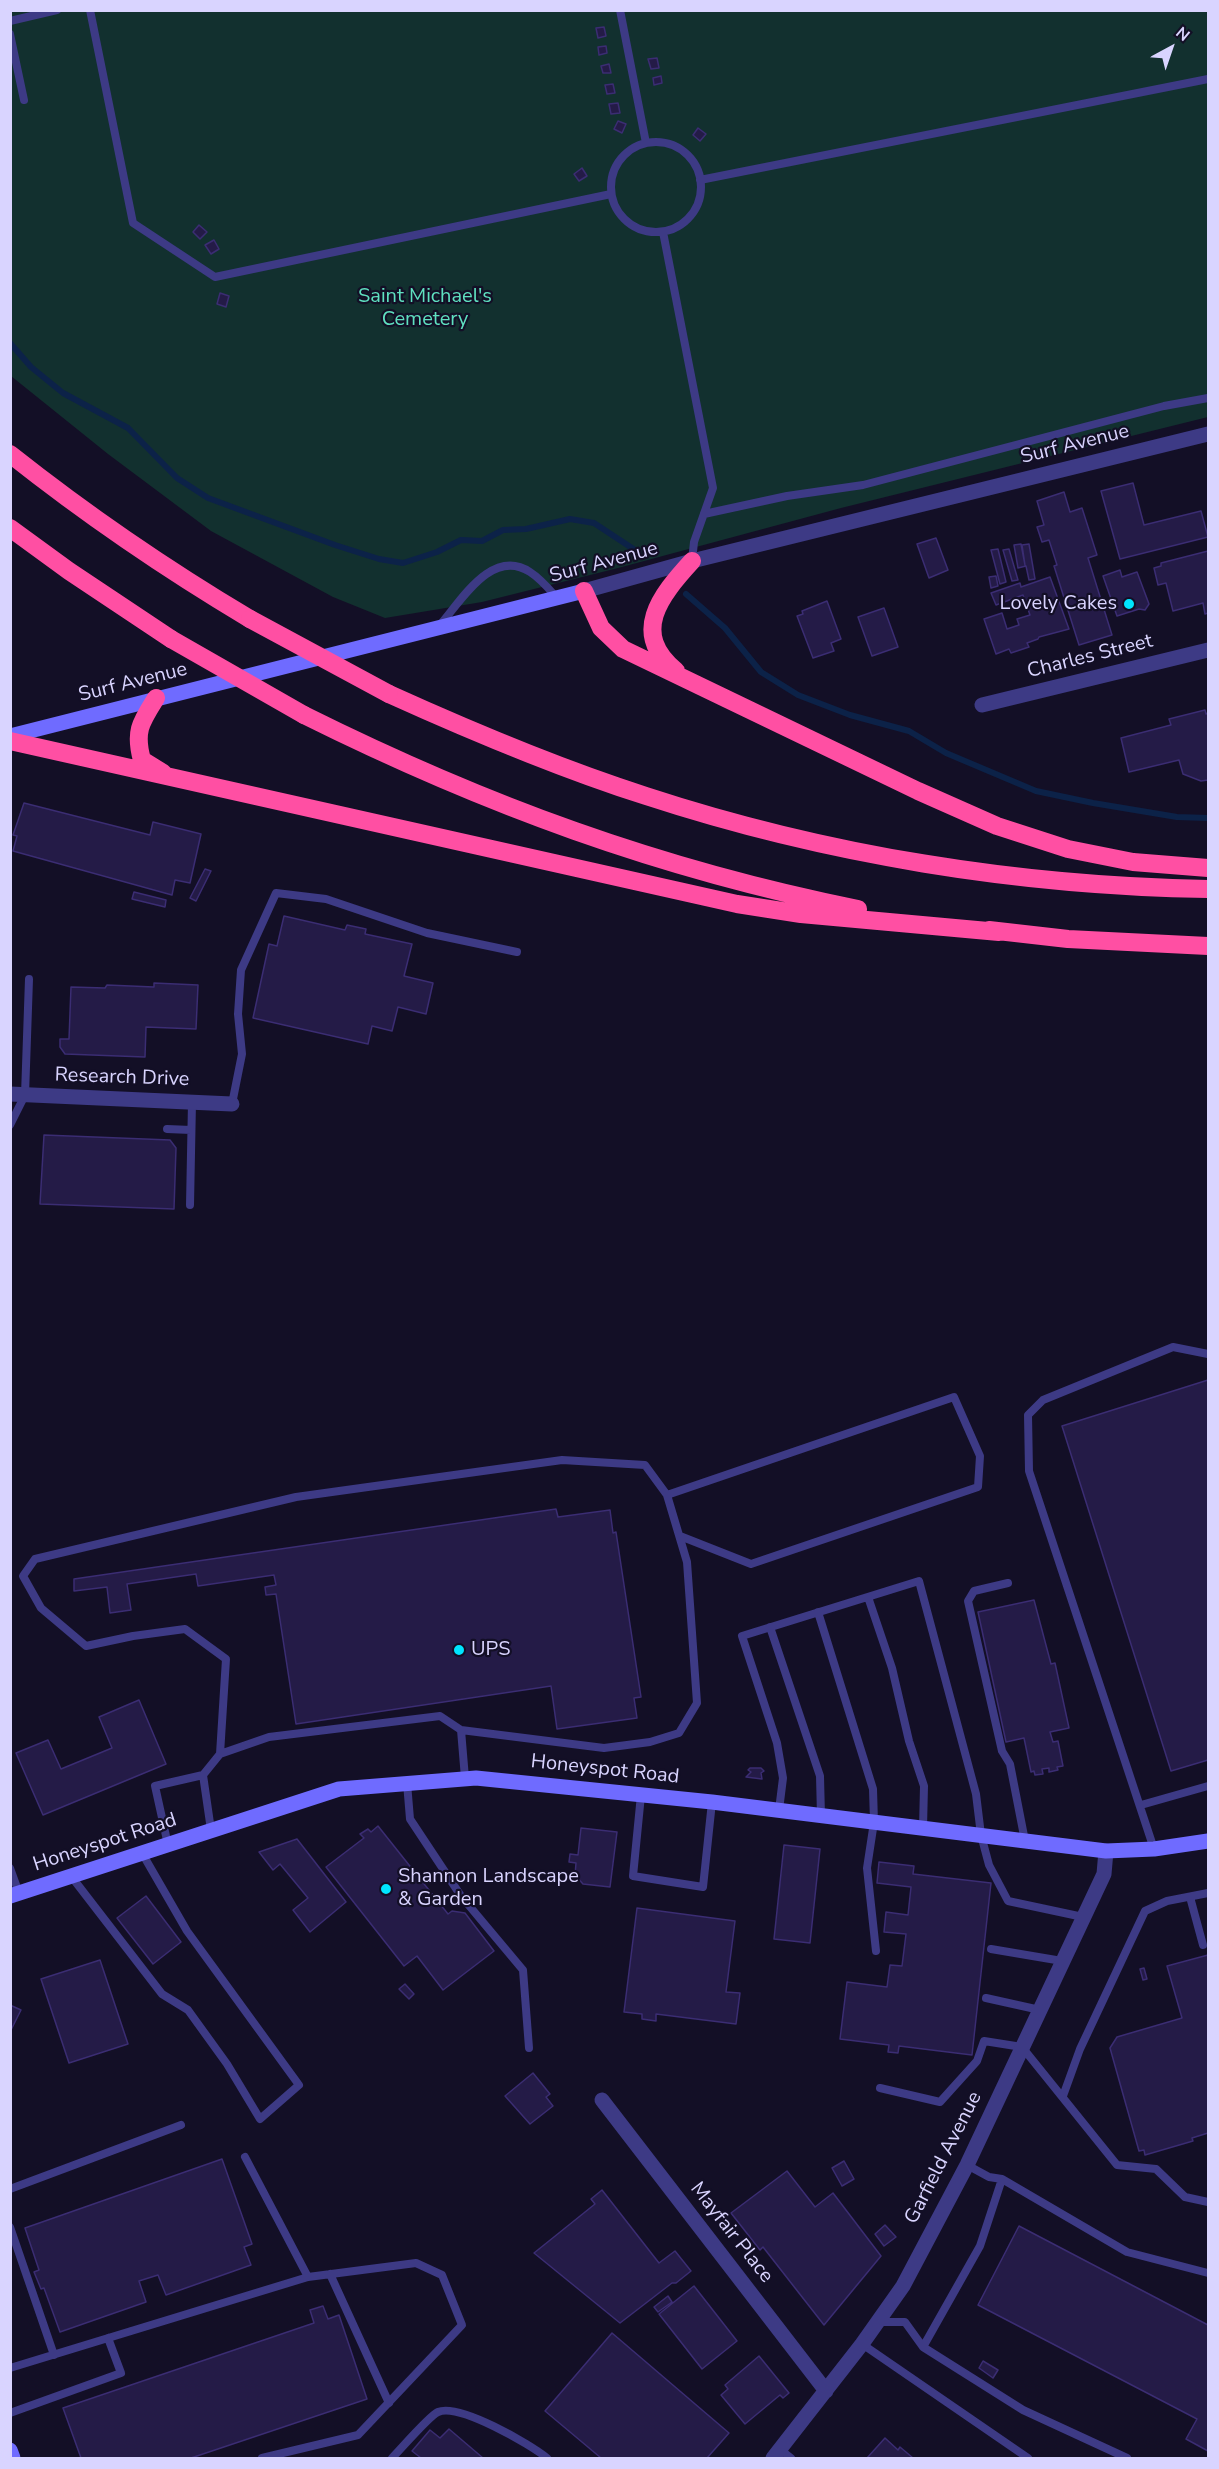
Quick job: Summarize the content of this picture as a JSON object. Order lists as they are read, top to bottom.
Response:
{
  "streets": {
    "main road": ["Surf Avenue", "Honeyspot Road"],
    "street": [
      "Charles Street",
      "Research Drive",
      "Garfield Avenue",
      "Mayfair Place"
    ]
  },
  "crossings": [
    ["Honeyspot Road", "Garfield Avenue"],
    ["Garfield Avenue", "Mayfair Place"]
  ],
  "parks": ["Saint Michael's Cemetery"],
  "places": ["Lovely Cakes", "UPS", "Shannon Landscape & Garden"],
  "north": "top right"
}
